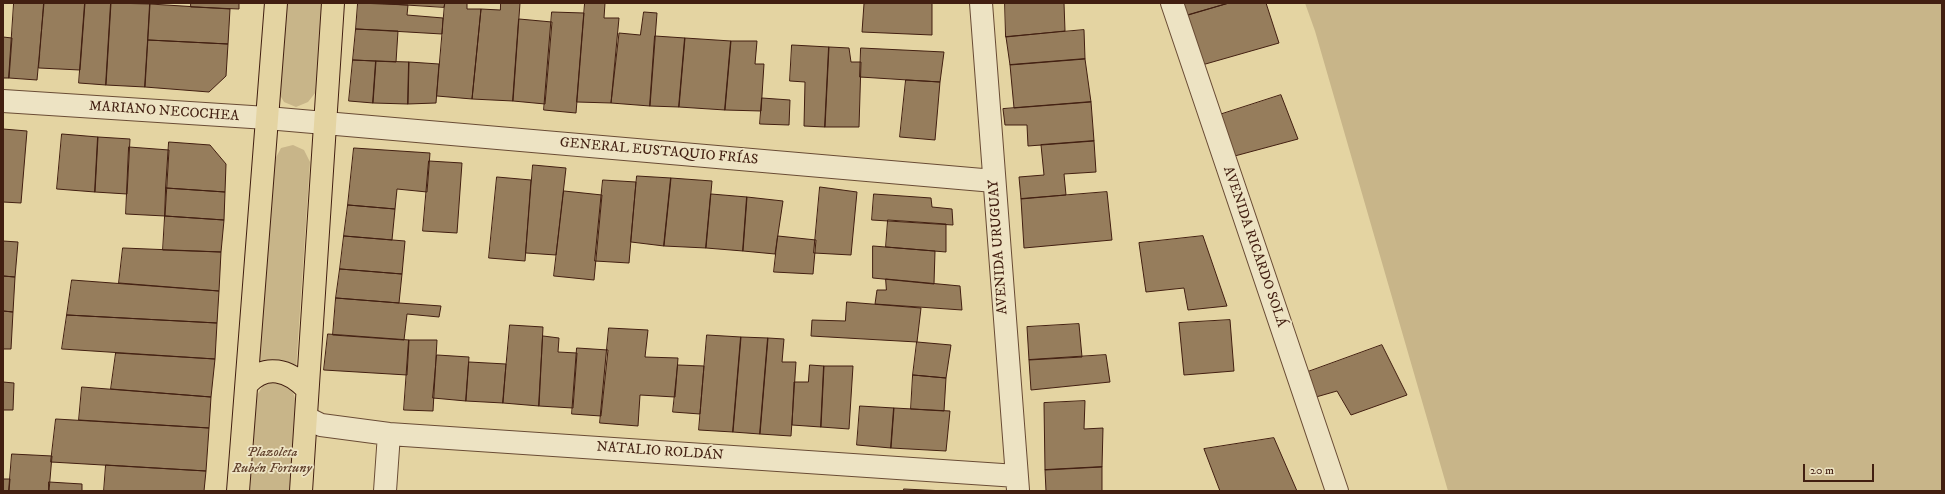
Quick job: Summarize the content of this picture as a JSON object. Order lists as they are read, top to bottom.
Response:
{
  "streets": {
    "street": [
      "MARIANO NECOCHEA",
      "GENERAL EUSTAQUIO FRÍAS",
      "AVENIDA URUGUAY",
      "AVENIDA RICARDO SOLÁ",
      "NATALIO ROLDÁN"
    ]
  },
  "crossings": [
    ["MARIANO NECOCHEA", "GENERAL EUSTAQUIO FRÍAS"],
    ["GENERAL EUSTAQUIO FRÍAS", "AVENIDA URUGUAY"],
    ["AVENIDA URUGUAY", "NATALIO ROLDÁN"]
  ],
  "parks": ["Plazoleta Rubén Fortuny"],
  "scale_bar": "20 m"
}
